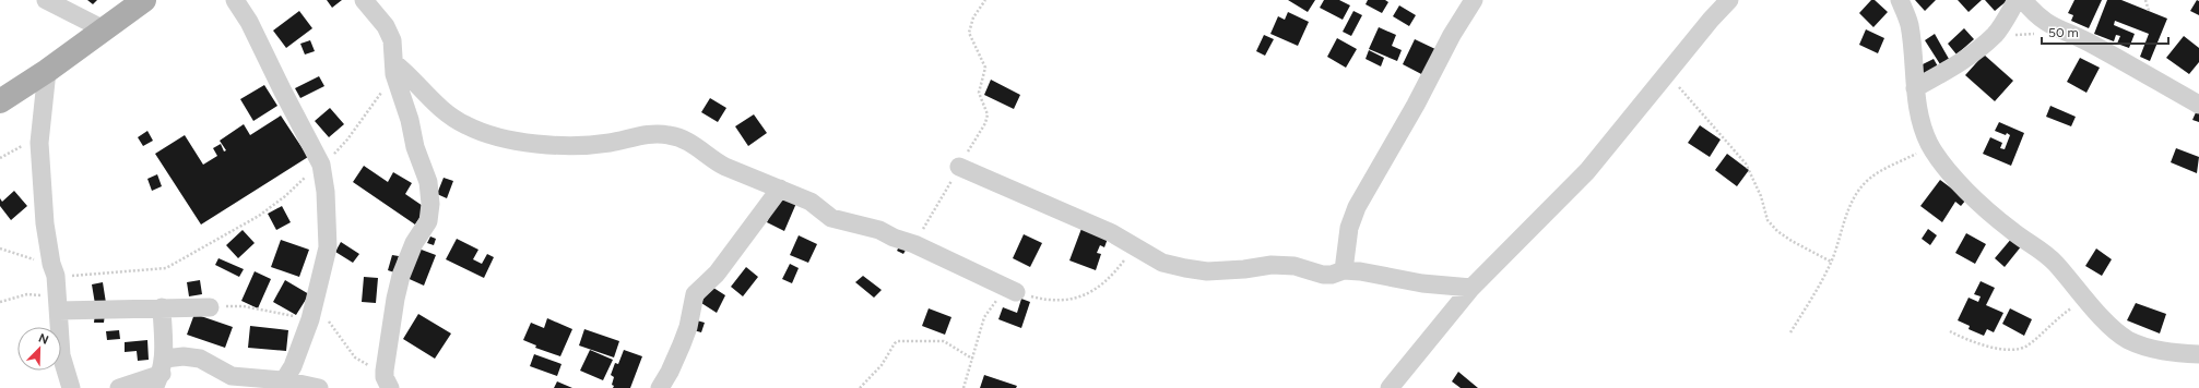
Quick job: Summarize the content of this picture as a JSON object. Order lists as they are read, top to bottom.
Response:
{
  "scale_bar": "50 m",
  "north": "top right"
}
